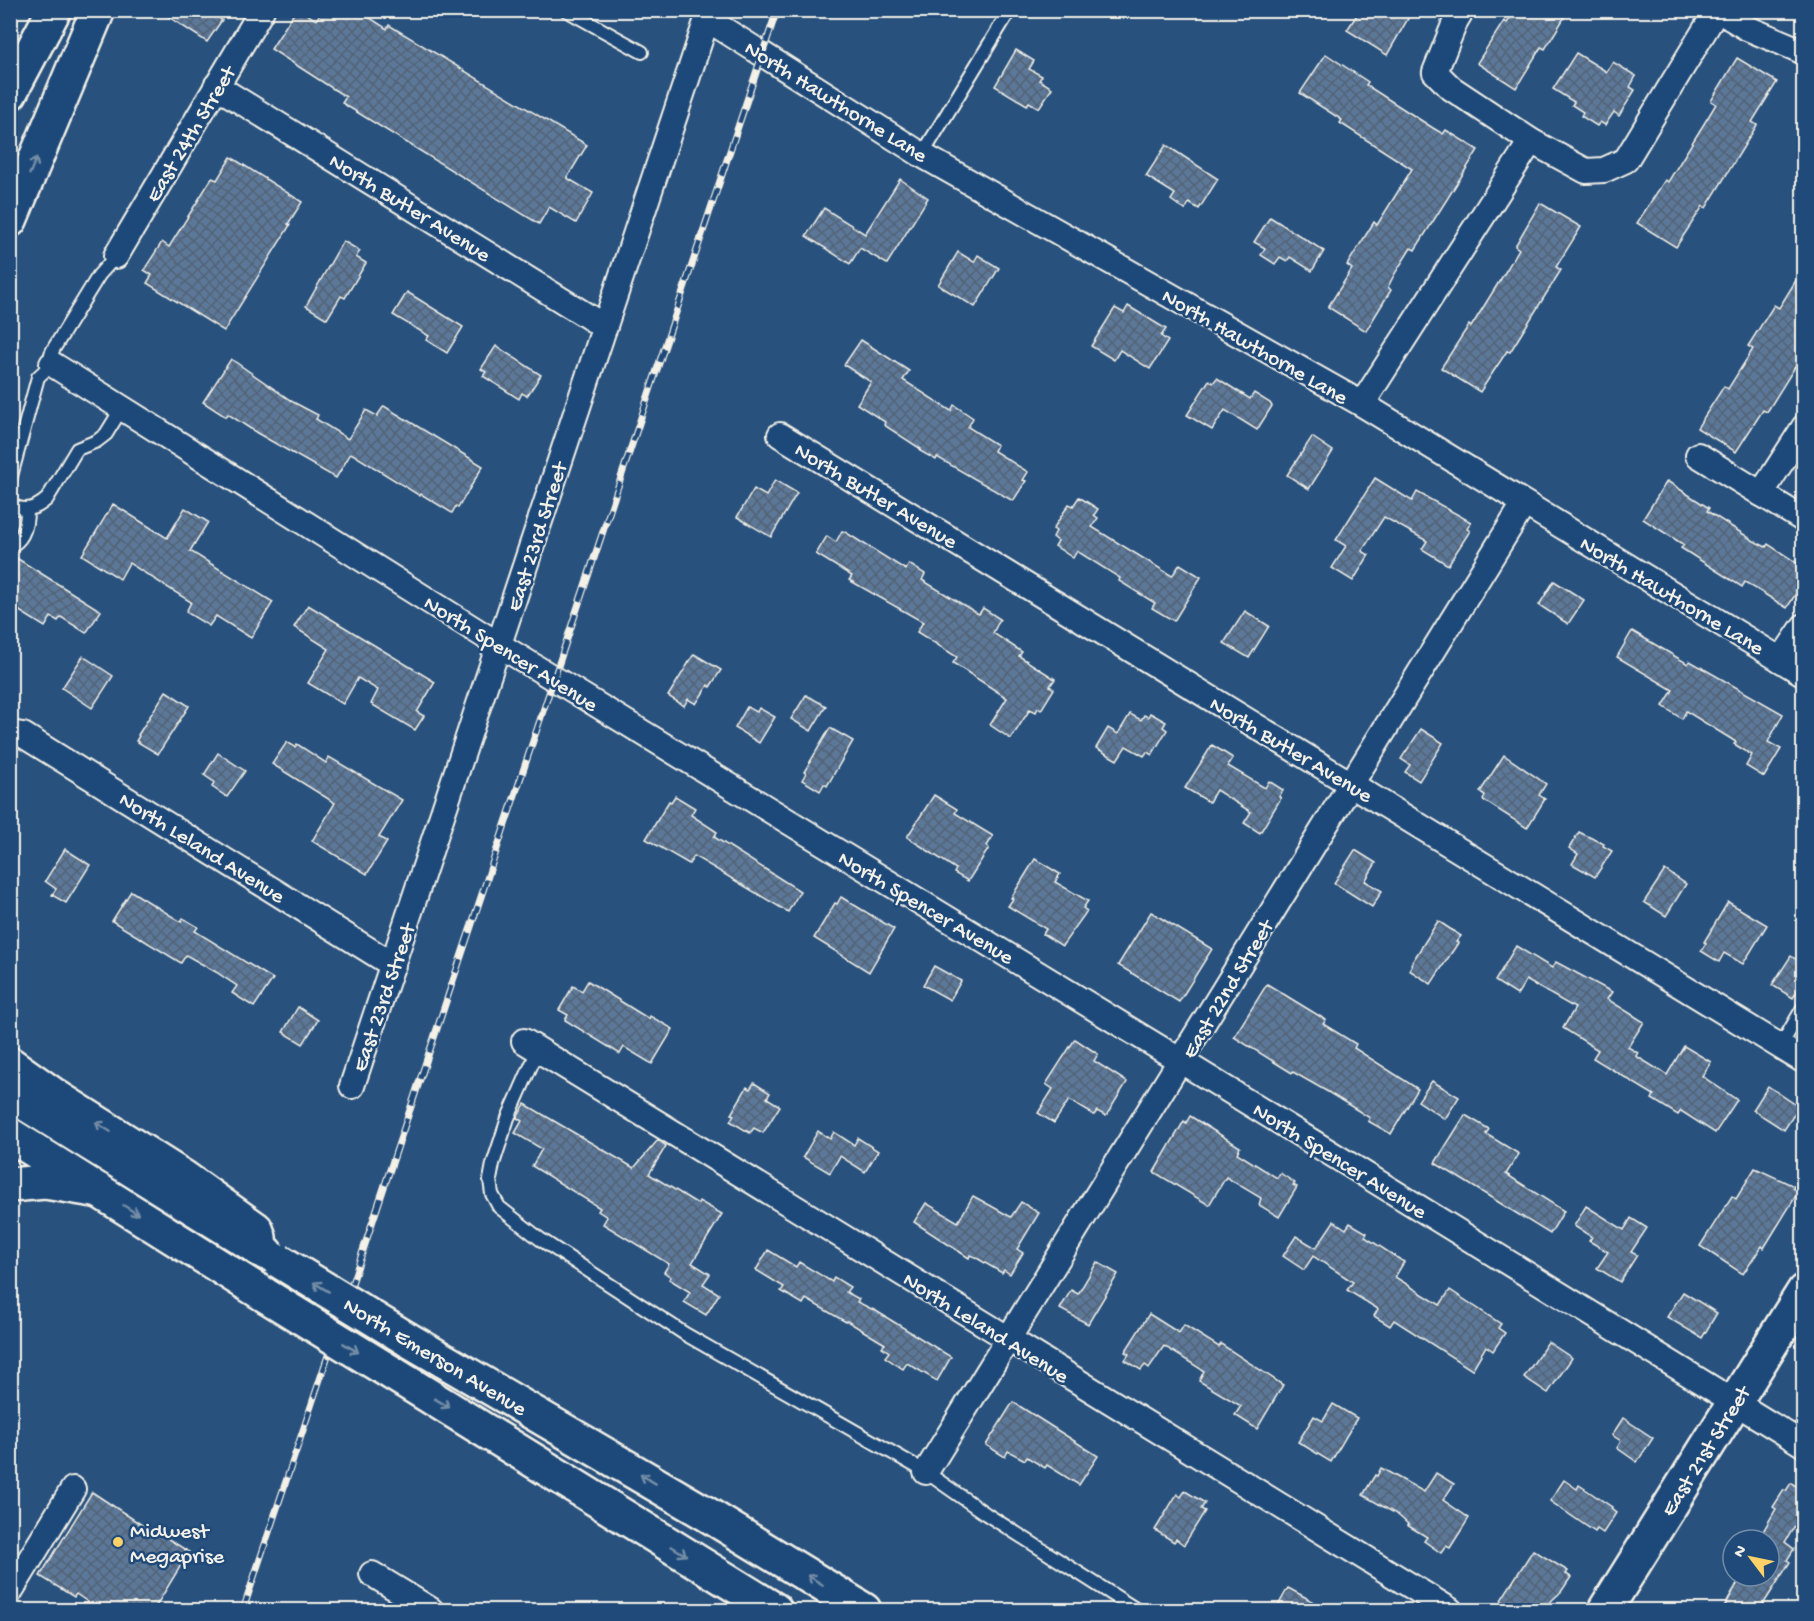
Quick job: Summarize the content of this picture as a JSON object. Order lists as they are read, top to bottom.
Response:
{
  "streets": {
    "main road": ["North Emerson Avenue", "East 21st Street"],
    "street": [
      "North Hawthorne Lane",
      "East 24th Street",
      "North Butler Avenue",
      "East 23rd Street",
      "North Spencer Avenue",
      "North Leland Avenue",
      "East 22nd Street"
    ]
  },
  "crossings": [
    ["North Hawthorne Lane", "East 23rd Street"],
    ["North Hawthorne Lane", "East 22nd Street"],
    ["East 24th Street", "North Butler Avenue"],
    ["North Butler Avenue", "East 23rd Street"],
    ["North Butler Avenue", "East 22nd Street"],
    ["East 23rd Street", "North Spencer Avenue"],
    ["East 23rd Street", "North Leland Avenue"],
    ["North Spencer Avenue", "East 22nd Street"],
    ["North Spencer Avenue", "East 21st Street"],
    ["North Leland Avenue", "East 22nd Street"]
  ],
  "places": ["Midwest Megaprise"],
  "north": "top left"
}
